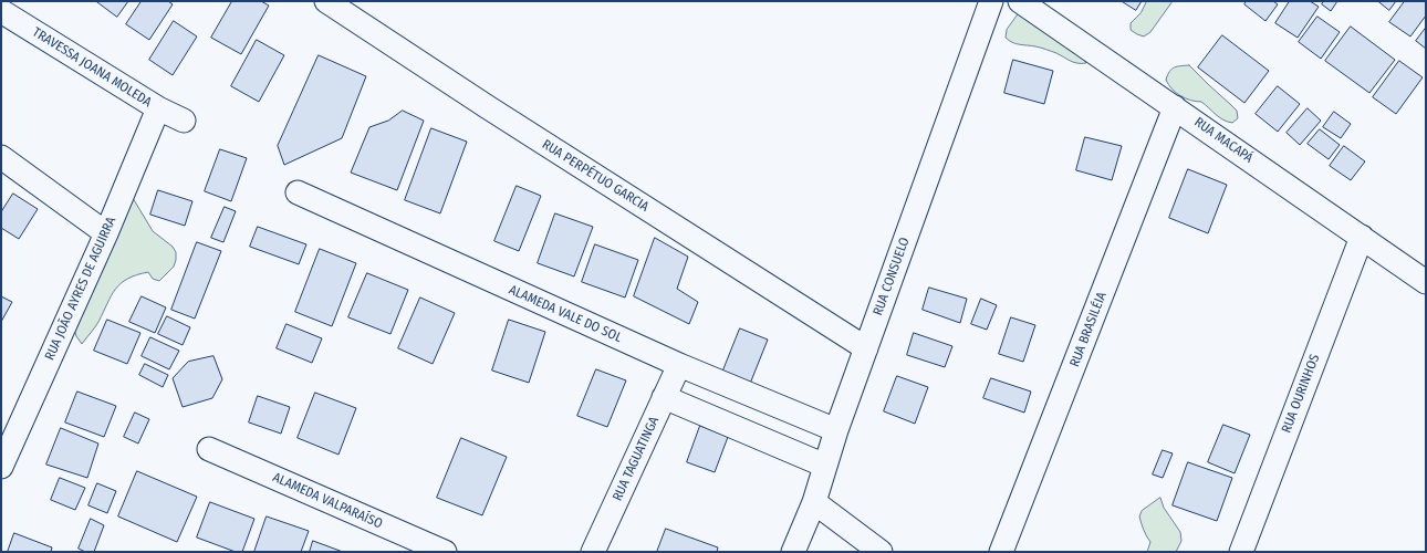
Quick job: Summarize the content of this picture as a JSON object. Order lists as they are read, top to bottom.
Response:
{
  "streets": {
    "street": [
      "TRAVESSA JOANA MOLEDA",
      "RUA MACAPÁ",
      "RUA PERPÉTUO GARCIA",
      "RUA CONSUELO",
      "RUA JOÃO AYRES DE AGUIRRA",
      "ALAMEDA VALE DO SOL",
      "RUA BRASILÉIA",
      "RUA OURINHOS",
      "RUA TAGUATINGA",
      "ALAMEDA VALPARAÍSO"
    ]
  },
  "crossings": [
    ["TRAVESSA JOANA MOLEDA", "RUA JOÃO AYRES DE AGUIRRA"],
    ["RUA MACAPÁ", "RUA BRASILÉIA"],
    ["RUA MACAPÁ", "RUA OURINHOS"],
    ["RUA PERPÉTUO GARCIA", "RUA CONSUELO"],
    ["RUA CONSUELO", "ALAMEDA VALE DO SOL"],
    ["ALAMEDA VALE DO SOL", "RUA TAGUATINGA"]
  ]
}
